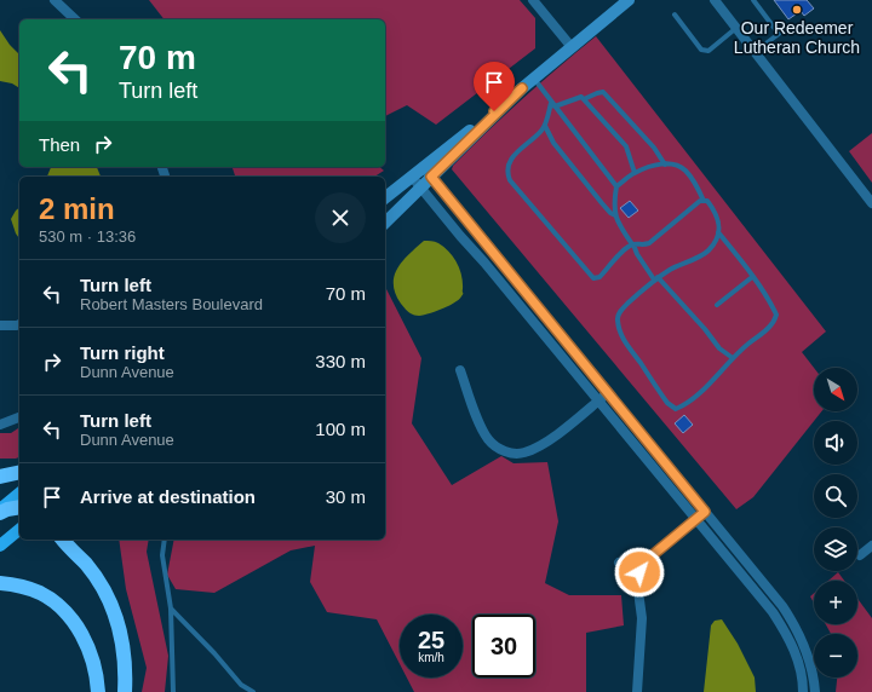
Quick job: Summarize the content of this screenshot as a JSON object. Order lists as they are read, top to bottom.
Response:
{
  "places": ["Our Redeemer Lutheran Church"],
  "north": "bottom right",
  "page": {
    "turn": ["70 m", "Turn left"],
    "then": "Then",
    "heading": ["2 min", "530 m · 13:36"],
    "list": [
      {
        "name": "Turn left",
        "note": "Robert Masters Boulevard",
        "value": "70 m"
      },
      {
        "name": "Turn right",
        "note": "Dunn Avenue",
        "value": "330 m"
      },
      {
        "name": "Turn left",
        "note": "Dunn Avenue",
        "value": "100 m"
      },
      {
        "name": "Arrive at destination",
        "value": "30 m"
      }
    ],
    "map_buttons": ["+", "−"],
    "speed": "25 km/h",
    "limit": "30"
  }
}
